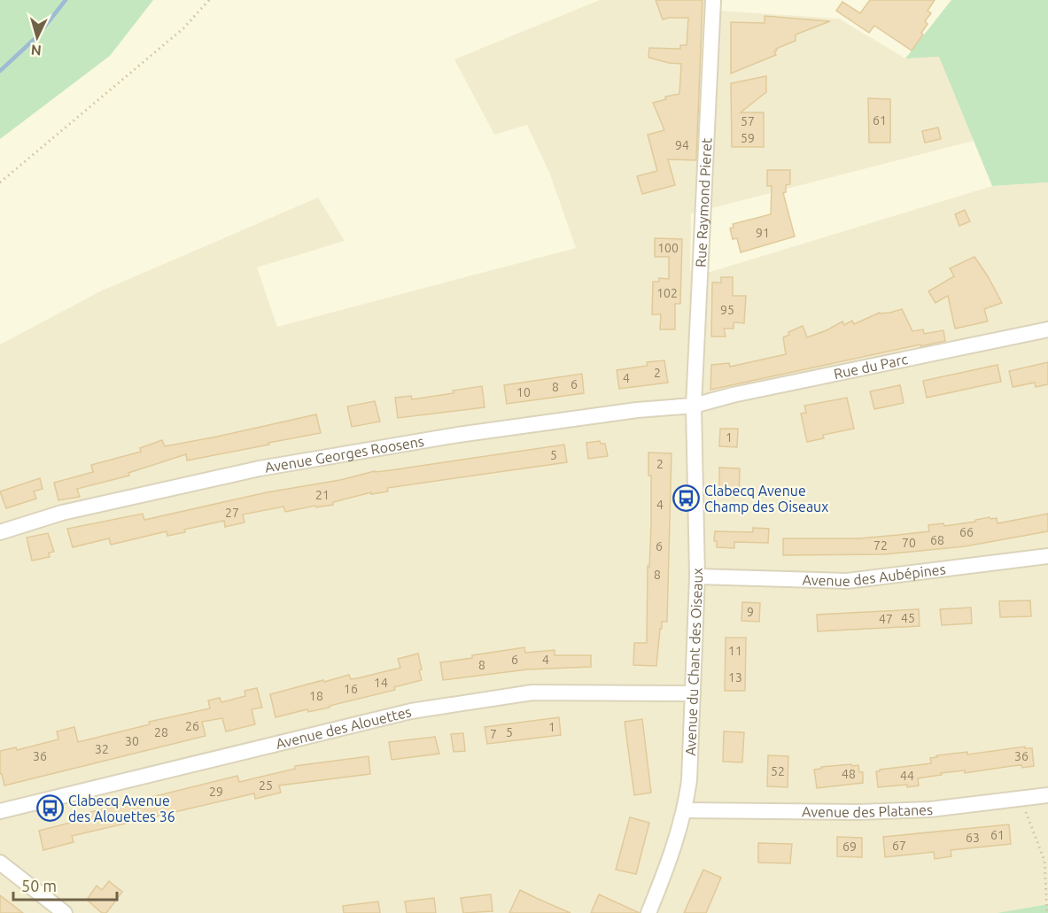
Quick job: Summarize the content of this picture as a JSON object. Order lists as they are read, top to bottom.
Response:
{
  "streets": {
    "street": [
      "Rue Raymond Pieret",
      "Rue du Parc",
      "Avenue Georges Roosens",
      "Avenue des Aubépines",
      "Avenue du Chant des Oiseaux",
      "Avenue des Alouettes",
      "Avenue des Platanes"
    ]
  },
  "crossings": [
    ["Rue Raymond Pieret", "Rue du Parc"],
    ["Rue Raymond Pieret", "Avenue Georges Roosens"],
    ["Rue Raymond Pieret", "Avenue du Chant des Oiseaux"],
    ["Rue du Parc", "Avenue Georges Roosens"],
    ["Rue du Parc", "Avenue du Chant des Oiseaux"],
    ["Avenue Georges Roosens", "Avenue du Chant des Oiseaux"],
    ["Avenue des Aubépines", "Avenue du Chant des Oiseaux"],
    ["Avenue du Chant des Oiseaux", "Avenue des Alouettes"],
    ["Avenue du Chant des Oiseaux", "Avenue des Platanes"]
  ],
  "places": {
    "bus stop": ["Clabecq Avenue Champ des Oiseaux", "Clabecq Avenue des Alouettes 36"]
  },
  "house_numbers": [
    "61",
    "57",
    "59",
    "94",
    "91",
    "100",
    "102",
    "95",
    "2",
    "4",
    "6",
    "8",
    "10",
    "1",
    "5",
    "2",
    "21",
    "4",
    "27",
    "66",
    "68",
    "70",
    "72",
    "6",
    "8",
    "9",
    "45",
    "47",
    "11",
    "6",
    "4",
    "8",
    "13",
    "14",
    "16",
    "18",
    "26",
    "1",
    "28",
    "5",
    "7",
    "30",
    "32",
    "36",
    "36",
    "52",
    "48",
    "44",
    "25",
    "29",
    "61",
    "63",
    "67",
    "69"
  ],
  "scale_bar": "50 m",
  "north": "bottom"
}
